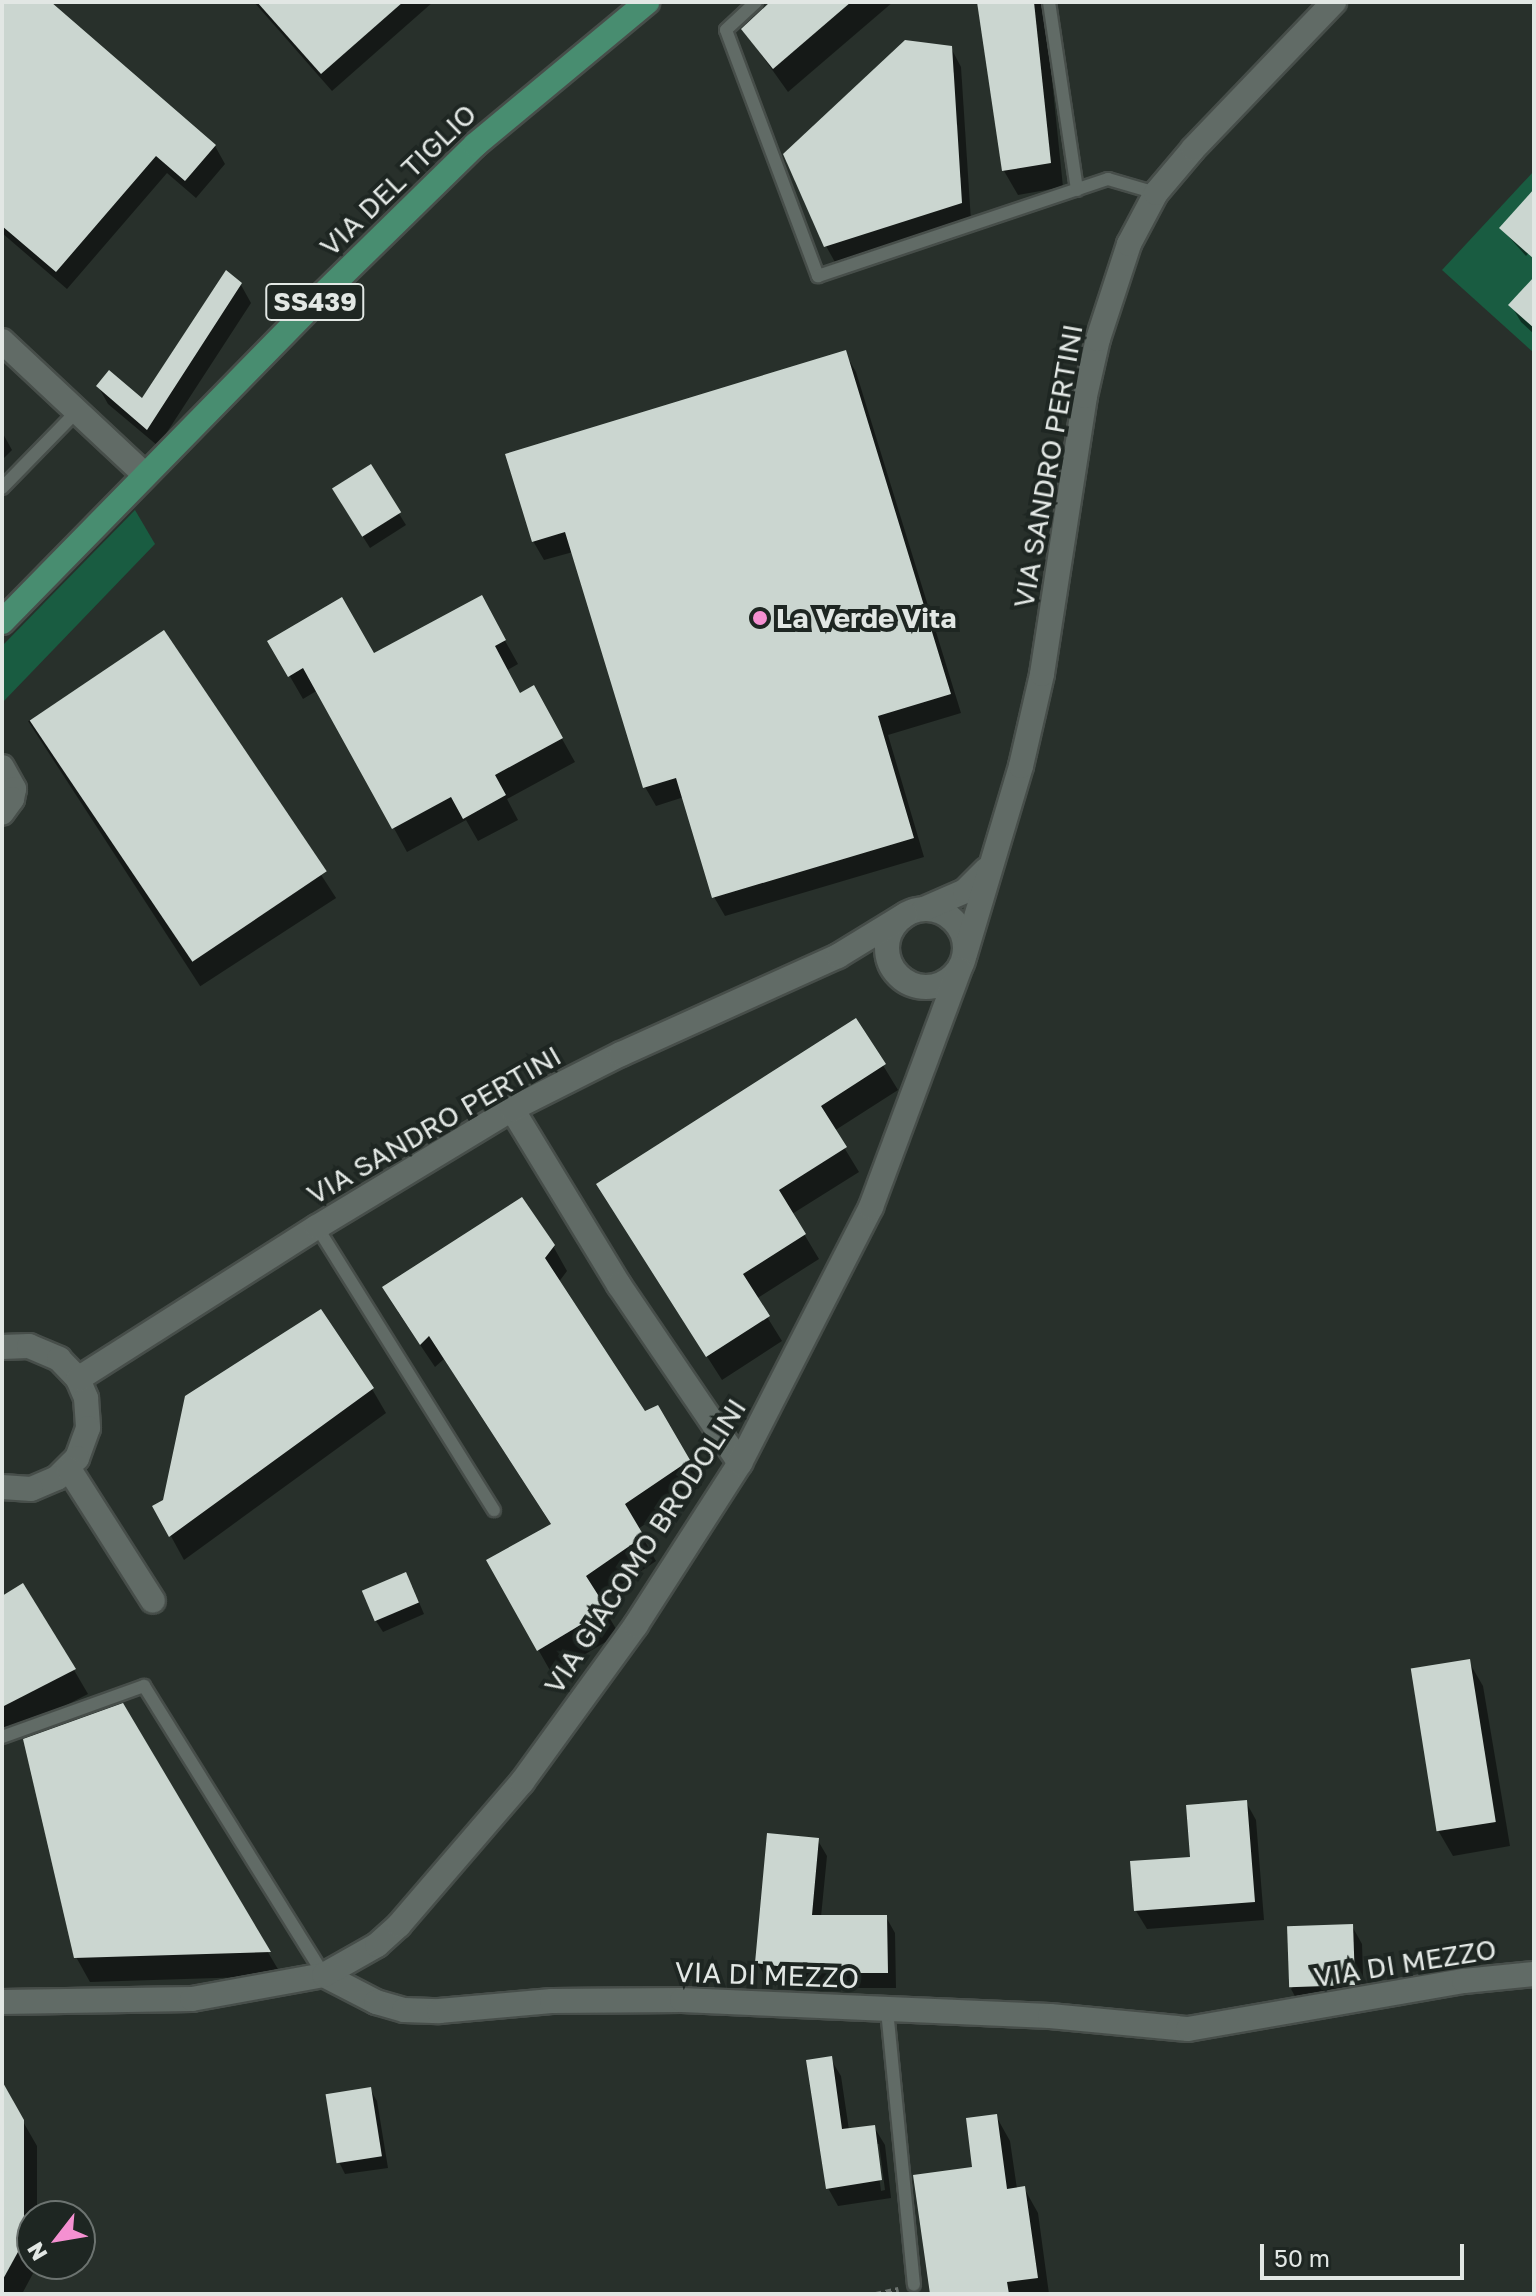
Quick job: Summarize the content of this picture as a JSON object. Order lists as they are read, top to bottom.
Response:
{
  "streets": {
    "main road": ["VIA DEL TIGLIO", "SS439"],
    "street": ["VIA SANDRO PERTINI", "VIA GIACOMO BRODOLINI", "VIA DI MEZZO"]
  },
  "crossings": [
    ["VIA SANDRO PERTINI", "VIA GIACOMO BRODOLINI"],
    ["VIA GIACOMO BRODOLINI", "VIA DI MEZZO"]
  ],
  "places": ["La Verde Vita"],
  "scale_bar": "50 m",
  "north": "bottom left"
}
